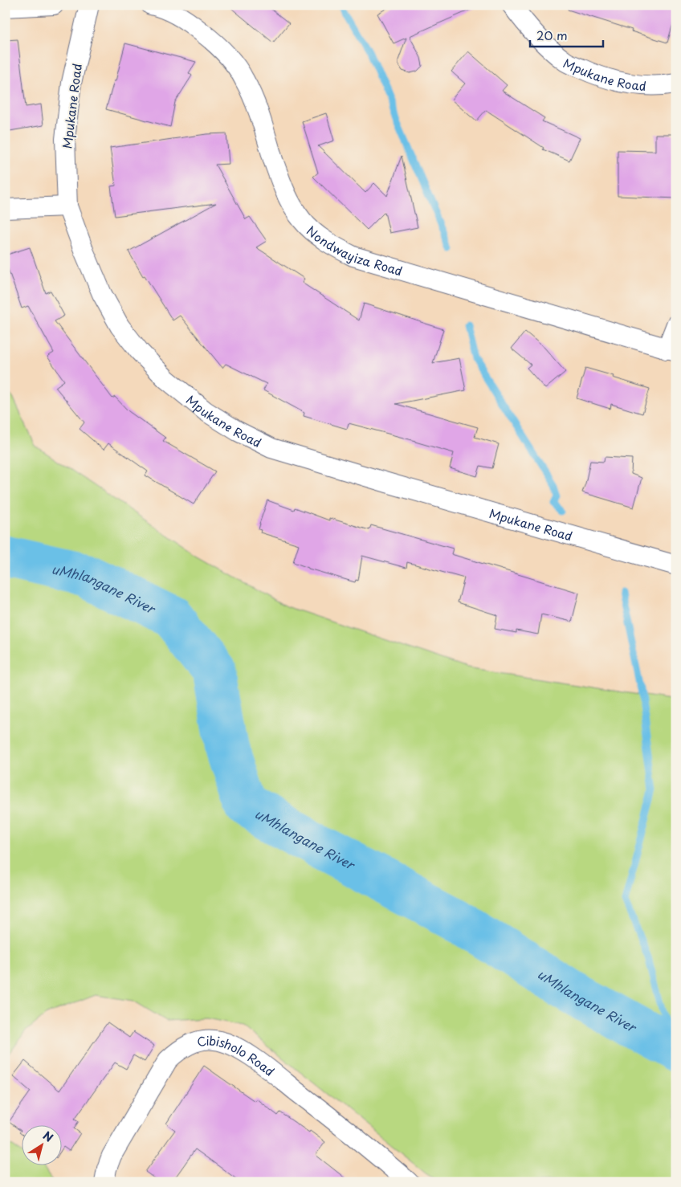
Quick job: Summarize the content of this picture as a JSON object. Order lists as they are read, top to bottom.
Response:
{
  "streets": {
    "street": ["Mpukane Road", "Nondwayiza Road", "Cibisholo Road"]
  },
  "water": ["uMhlangane River"],
  "scale_bar": "20 m",
  "north": "top right"
}
